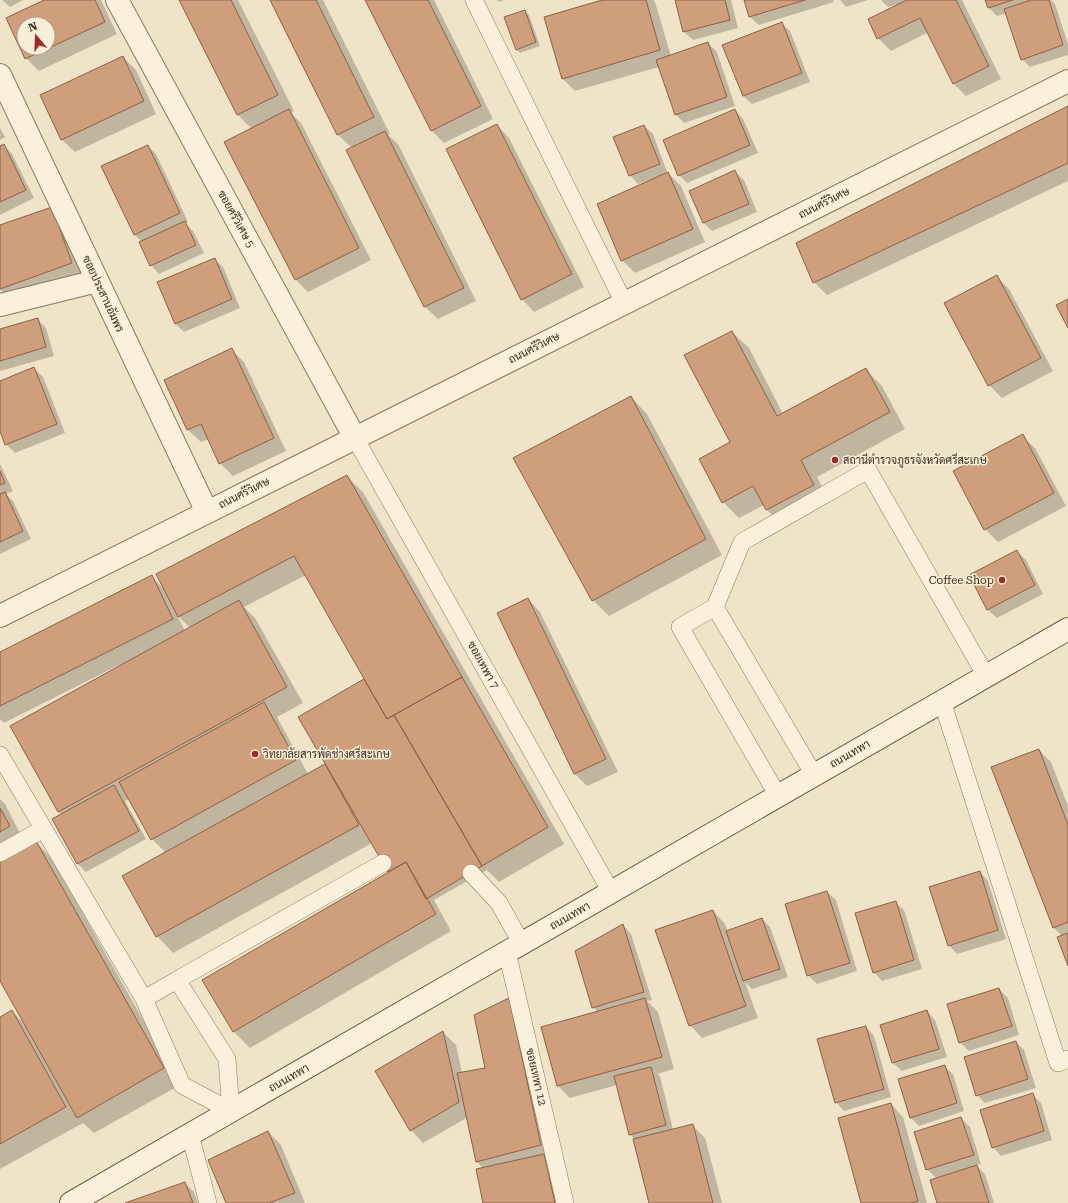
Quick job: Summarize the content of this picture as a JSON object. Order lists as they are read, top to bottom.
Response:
{
  "streets": {
    "street": [
      "ถนนศรีวิเศษ",
      "ซอยศรีวิเศษ 5",
      "ซอยประสานอัมพร",
      "ถนนเทพา"
    ],
    "lane": ["ซอยเทพา 7", "ซอยเทพา 12"]
  },
  "crossings": [
    ["ถนนศรีวิเศษ", "ซอยศรีวิเศษ 5"],
    ["ถนนศรีวิเศษ", "ซอยประสานอัมพร"],
    ["ถนนศรีวิเศษ", "ซอยเทพา 7"],
    ["ซอยศรีวิเศษ 5", "ซอยเทพา 7"],
    ["ซอยเทพา 7", "ถนนเทพา"],
    ["ถนนเทพา", "ซอยเทพา 12"]
  ],
  "places": ["สถานีตำรวจภูธรจังหวัดศรีสะเกษ", "Coffee Shop", "วิทยาลัยสารพัดช่างศรีสะเกษ"],
  "north": "top"
}
